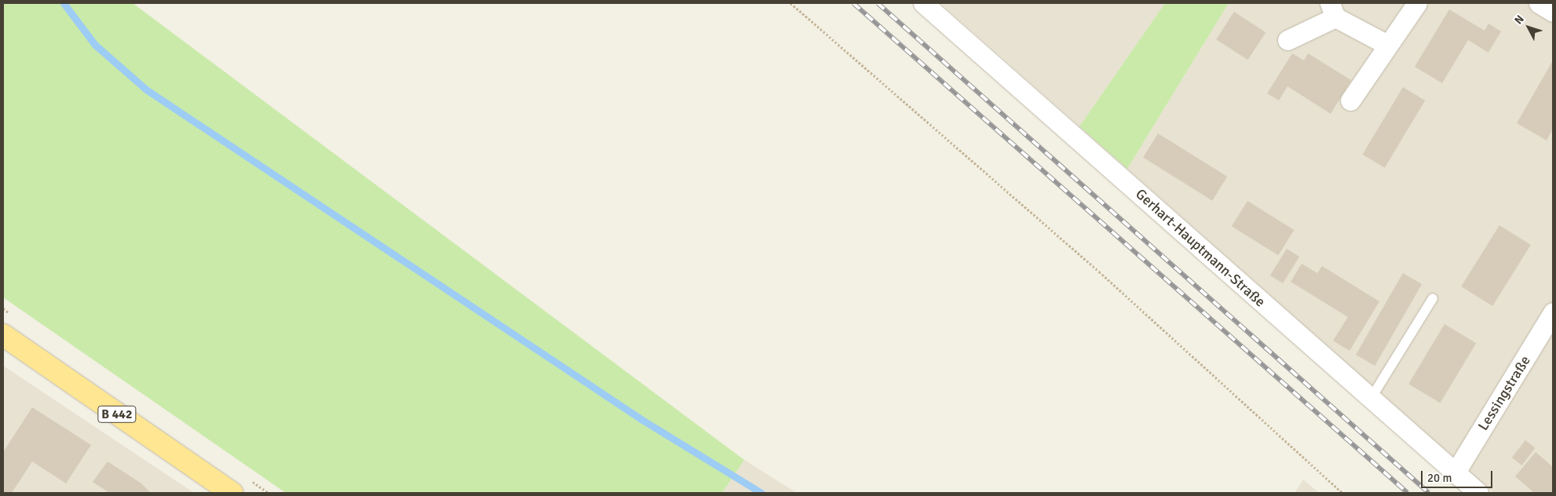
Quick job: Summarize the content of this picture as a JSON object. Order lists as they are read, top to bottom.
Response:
{
  "streets": {
    "main road": ["B 442"],
    "street": ["Gerhart-Hauptmann-Straße", "Lessingstraße"]
  },
  "crossings": [
    ["Gerhart-Hauptmann-Straße", "Lessingstraße"]
  ],
  "scale_bar": "20 m",
  "north": "top left"
}
